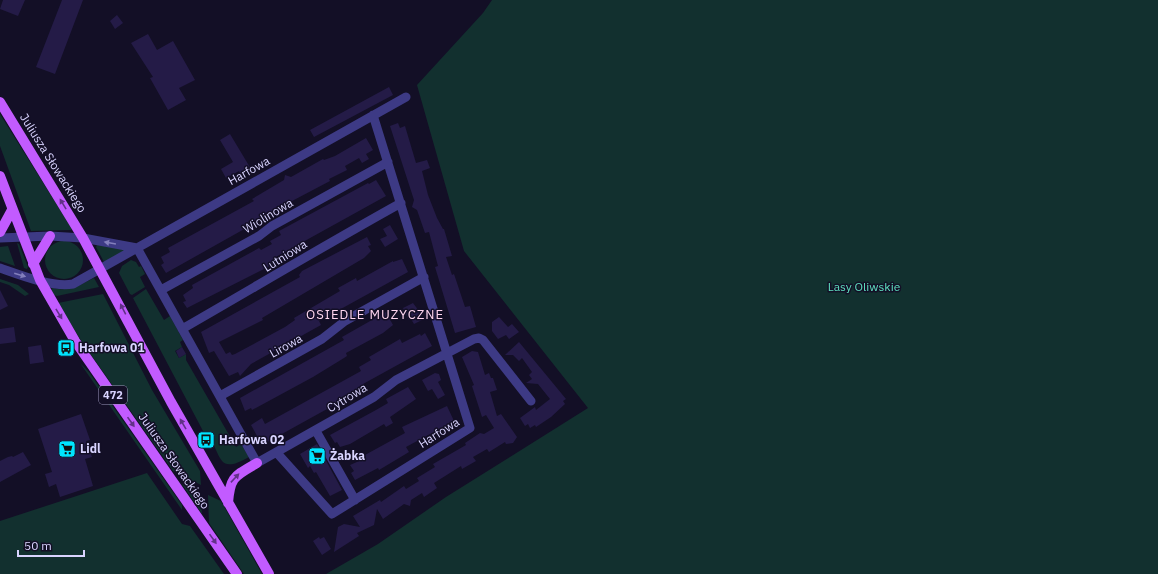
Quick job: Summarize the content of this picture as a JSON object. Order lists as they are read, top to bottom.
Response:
{
  "streets": {
    "main road": ["Juliusza Słowackiego", "472"],
    "street": [
      "Harfowa",
      "Wiolinowa",
      "Lutniowa",
      "Lirowa",
      "Cytrowa"
    ]
  },
  "crossings": [
    ["Juliusza Słowackiego", "Harfowa"],
    ["Juliusza Słowackiego", "472"],
    ["Harfowa", "Wiolinowa"],
    ["Harfowa", "Lutniowa"],
    ["Harfowa", "Lirowa"],
    ["Harfowa", "472"],
    ["Harfowa", "Cytrowa"]
  ],
  "districts": ["OSIEDLE MUZYCZNE"],
  "parks": ["Lasy Oliwskie"],
  "places": {
    "bus stop": ["Harfowa 01", "Harfowa 02"],
    "supermarket": ["Lidl", "Żabka"]
  },
  "scale_bar": "50 m"
}
